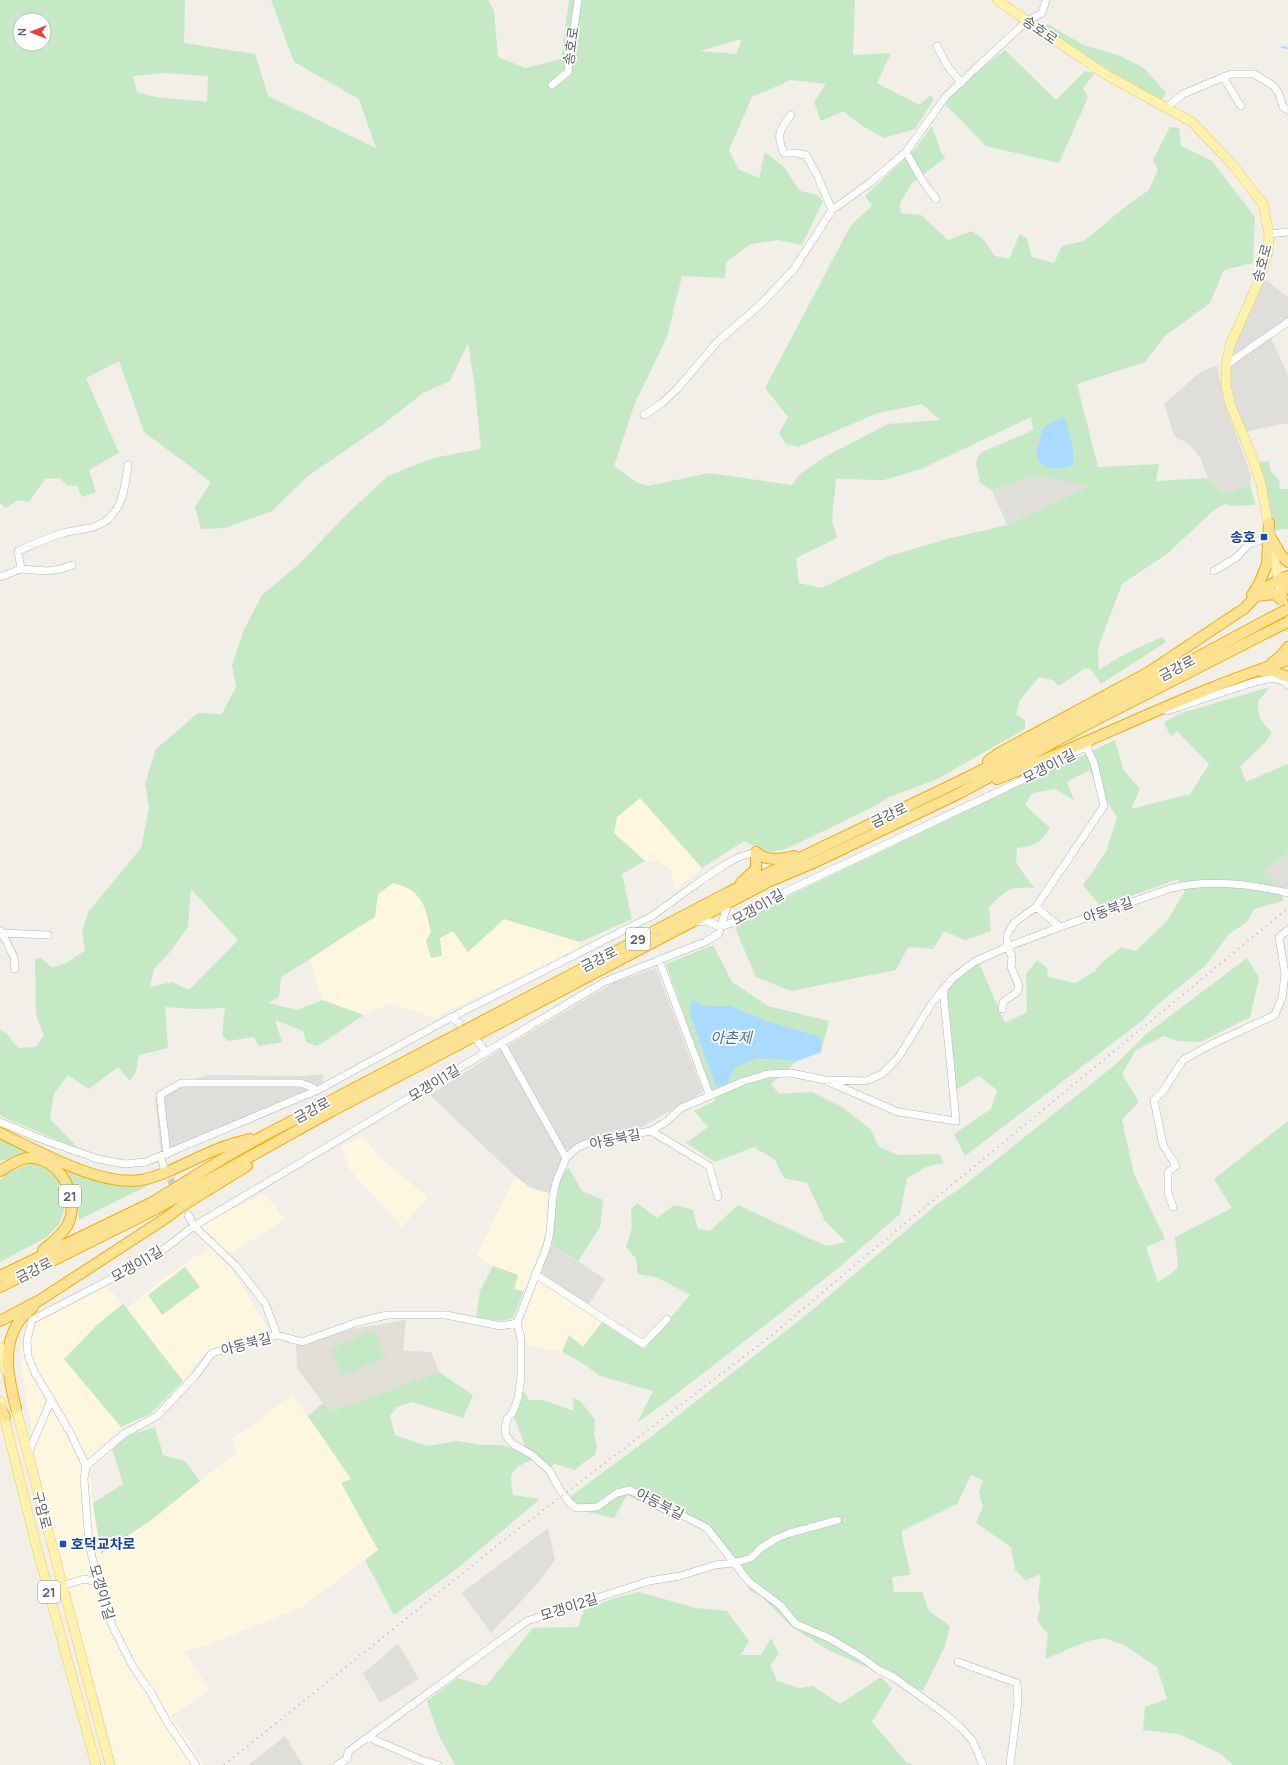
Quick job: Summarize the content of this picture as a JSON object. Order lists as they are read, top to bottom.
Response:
{
  "streets": {
    "highway": ["금강로", "29", "21"],
    "main road": ["송호로", "구암로"],
    "street": ["모갱이1길", "아동북길", "모갱이2길"]
  },
  "crossings": [
    ["금강로", "21"],
    ["모갱이1길", "아동북길"],
    ["아동북길", "모갱이2길"],
    ["21", "구암로"]
  ],
  "water": ["아촌제"],
  "places": {
    "transit": ["송호", "호덕교차로"]
  },
  "north": "left"
}
